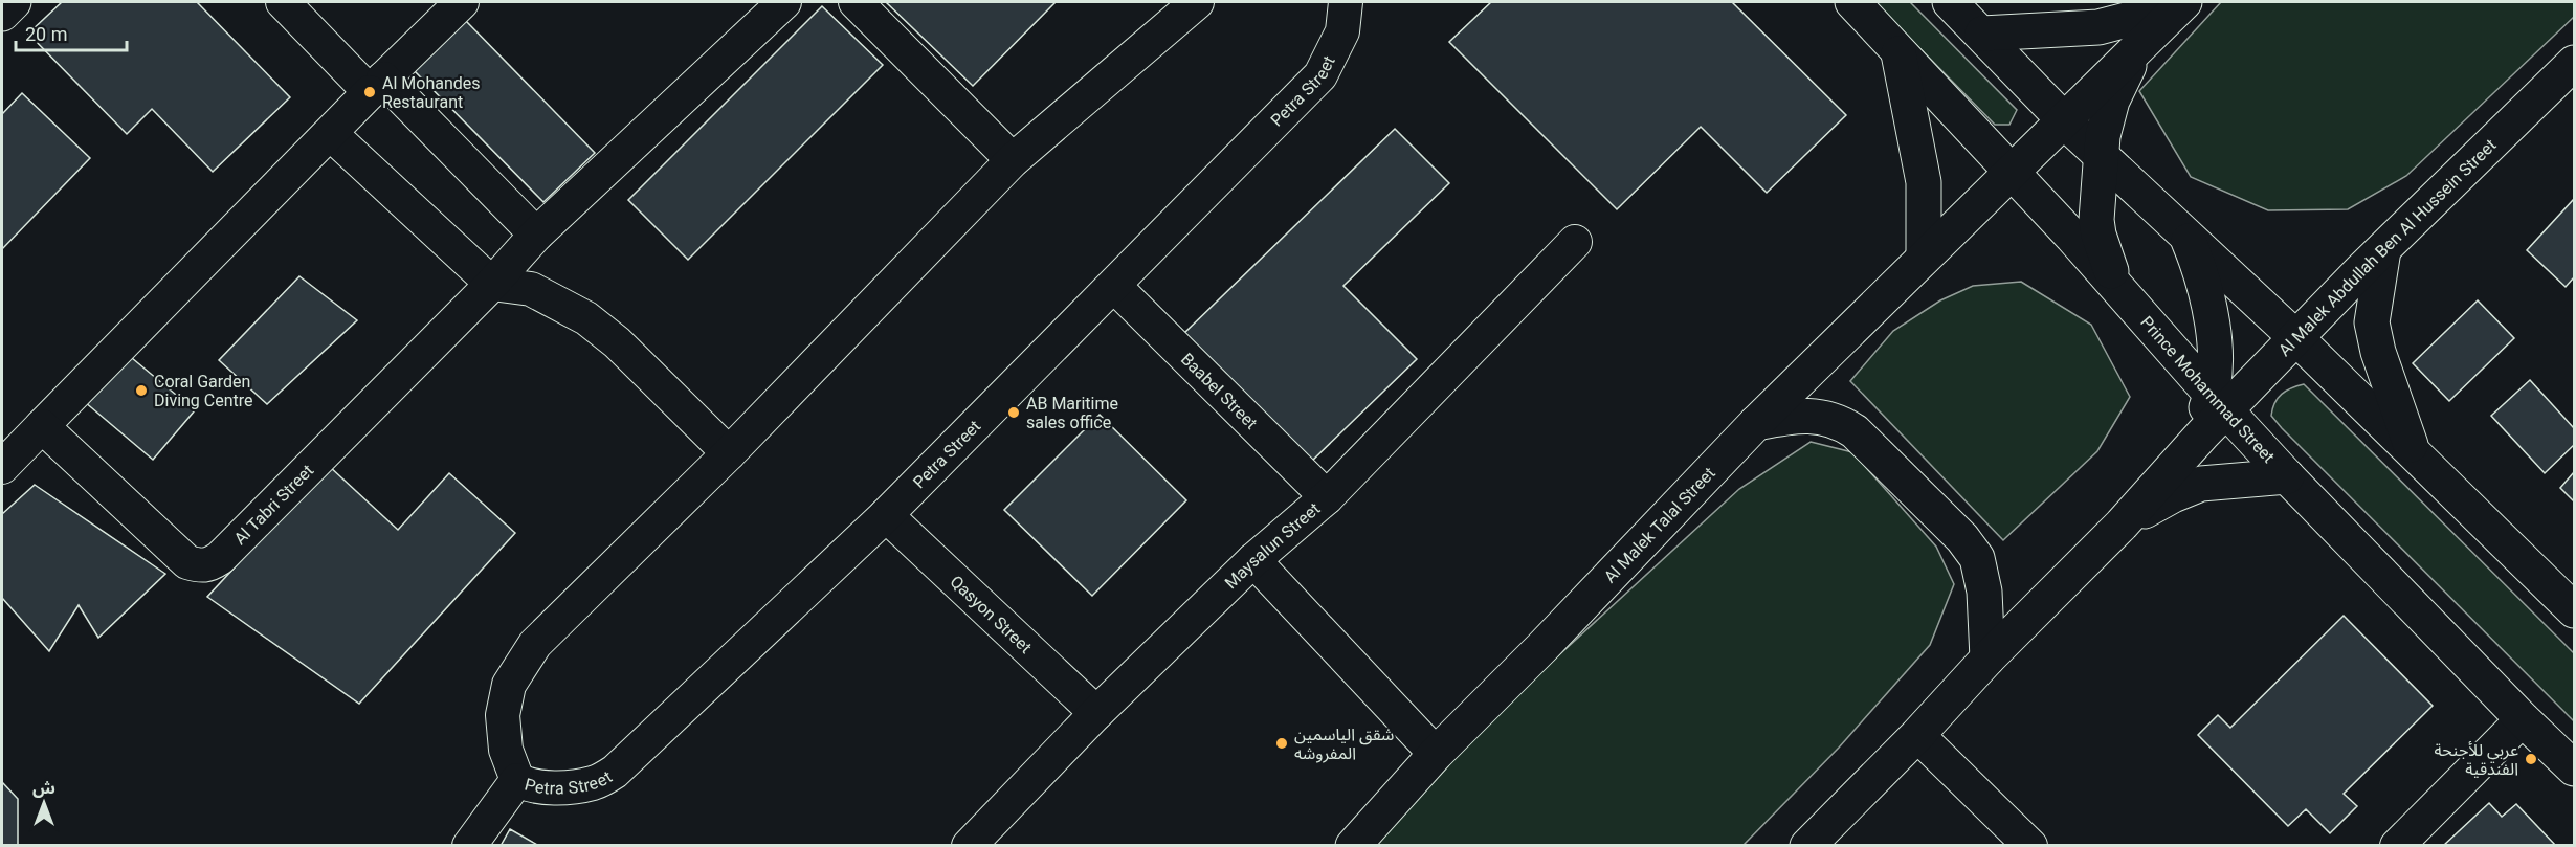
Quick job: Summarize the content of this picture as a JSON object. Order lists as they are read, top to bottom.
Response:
{
  "streets": {
    "main road": ["Al Malek Abdullah Ben Al Hussein Street", "Prince Mohammad Street", "Al Malek Talal Street"],
    "street": [
      "Petra Street",
      "Baabel Street",
      "Al Tabri Street",
      "Maysalun Street",
      "Qasyon Street"
    ]
  },
  "crossings": [
    ["Petra Street", "Baabel Street"],
    ["Petra Street", "Qasyon Street"],
    ["Al Malek Abdullah Ben Al Hussein Street", "Prince Mohammad Street"],
    ["Prince Mohammad Street", "Al Malek Talal Street"],
    ["Baabel Street", "Maysalun Street"],
    ["Maysalun Street", "Qasyon Street"]
  ],
  "places": [
    "Al Mohandes Restaurant",
    "Coral Garden Diving Centre",
    "AB Maritime sales office",
    "شقق الياسمين المفروشه",
    "عربي للأجنحة الفندقية"
  ],
  "scale_bar": "20 m",
  "north": "top"
}
